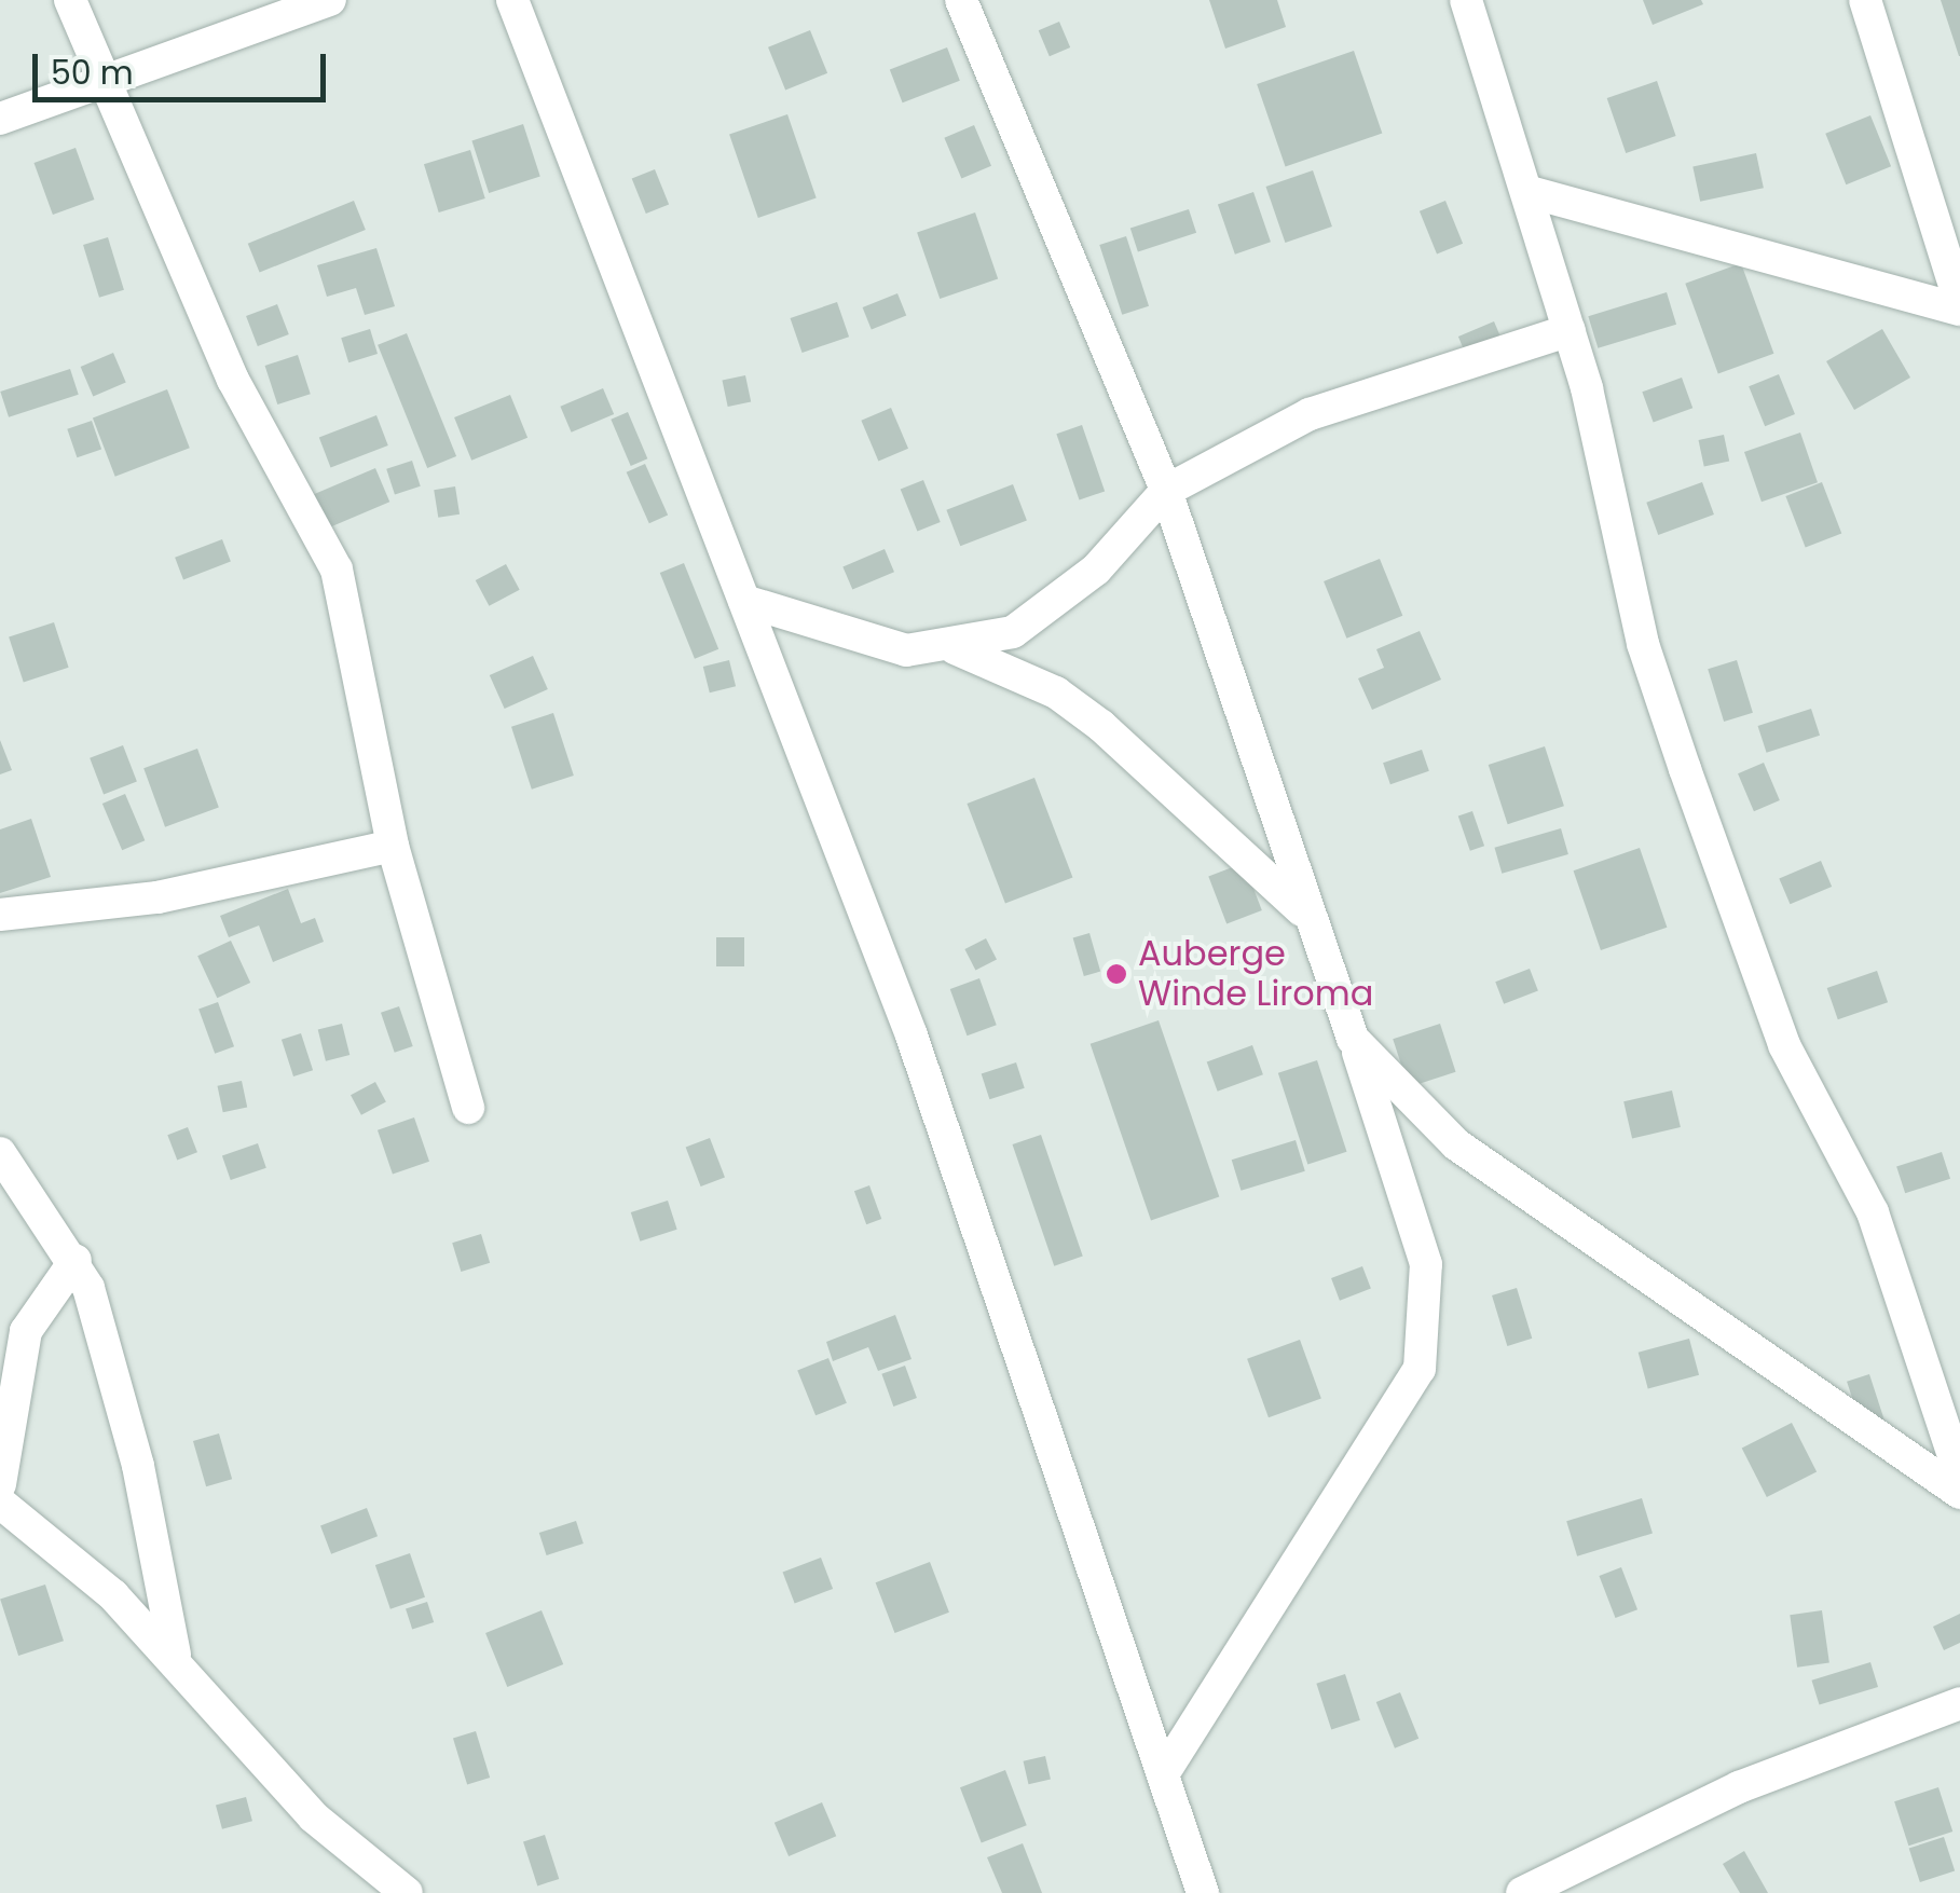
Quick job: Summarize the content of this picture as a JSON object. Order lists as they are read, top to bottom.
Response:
{
  "places": ["Auberge Winde Liroma"],
  "scale_bar": "50 m"
}
